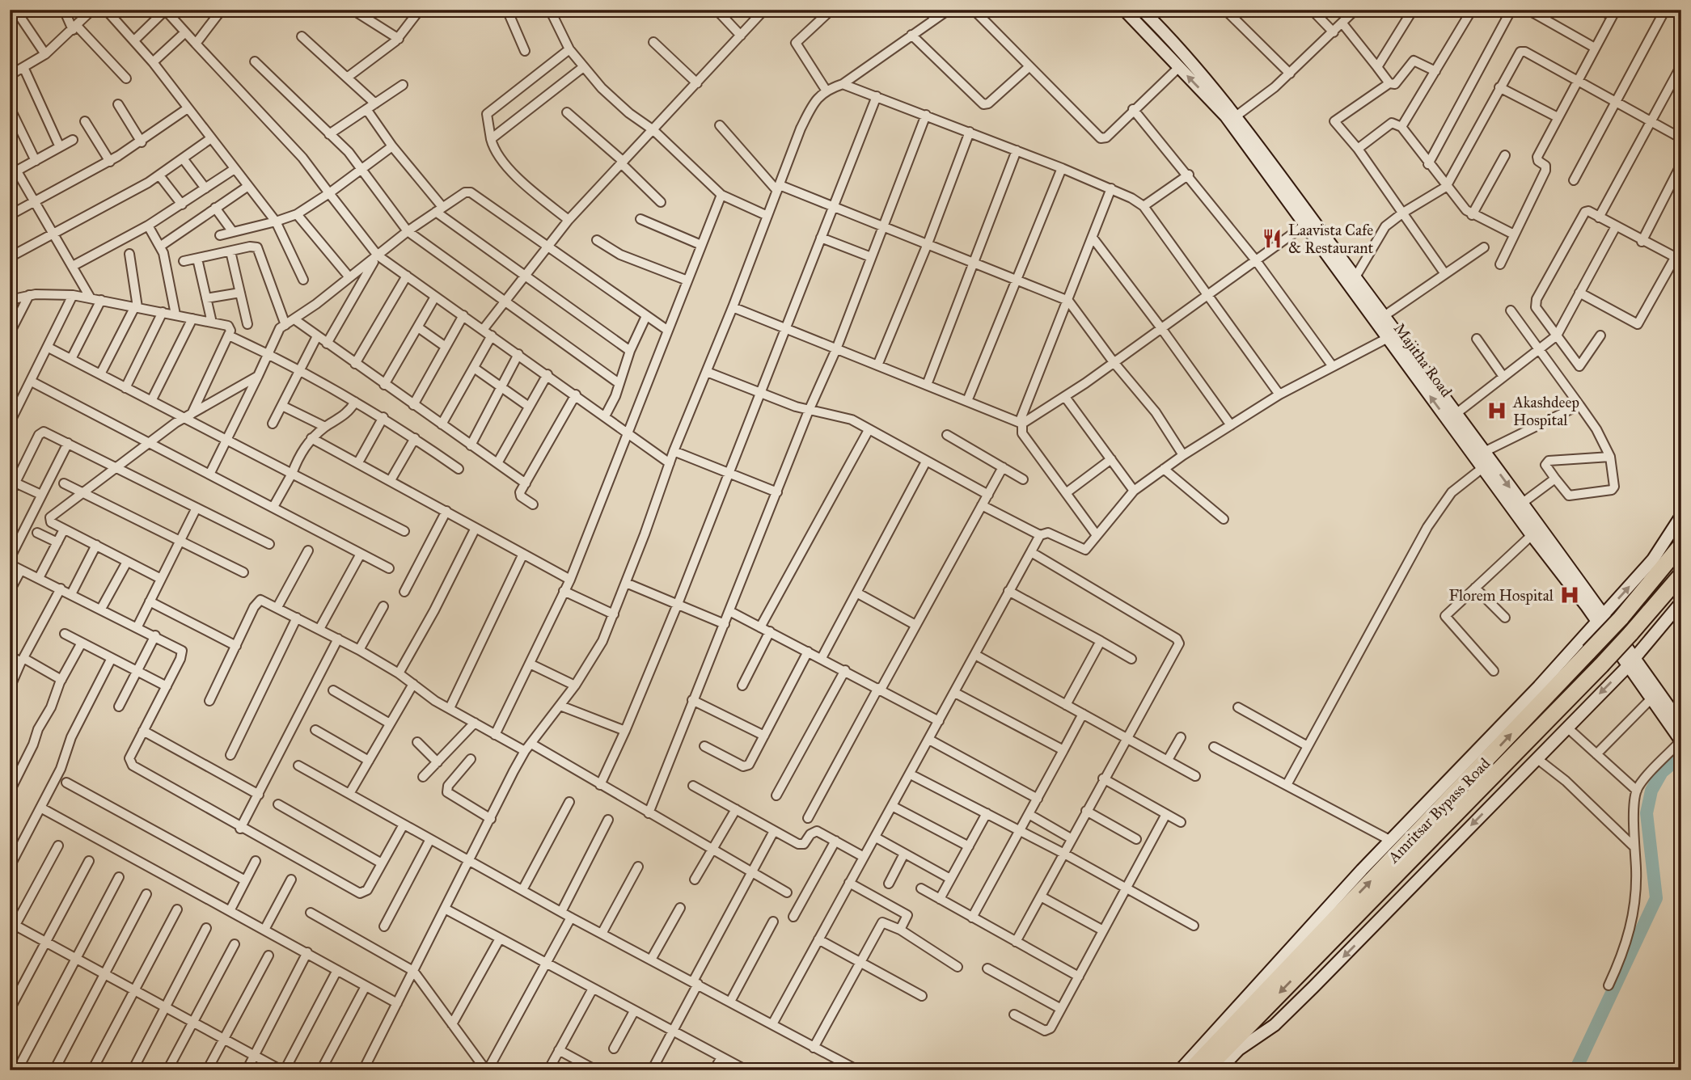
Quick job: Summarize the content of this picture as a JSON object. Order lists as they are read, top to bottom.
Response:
{
  "streets": {
    "highway": ["Amritsar Bypass Road"],
    "main road": ["Majitha Road"]
  },
  "places": {
    "restaurant": ["Laavista Cafe & Restaurant"],
    "hospital": ["Akashdeep Hospital", "Florem Hospital"]
  }
}
